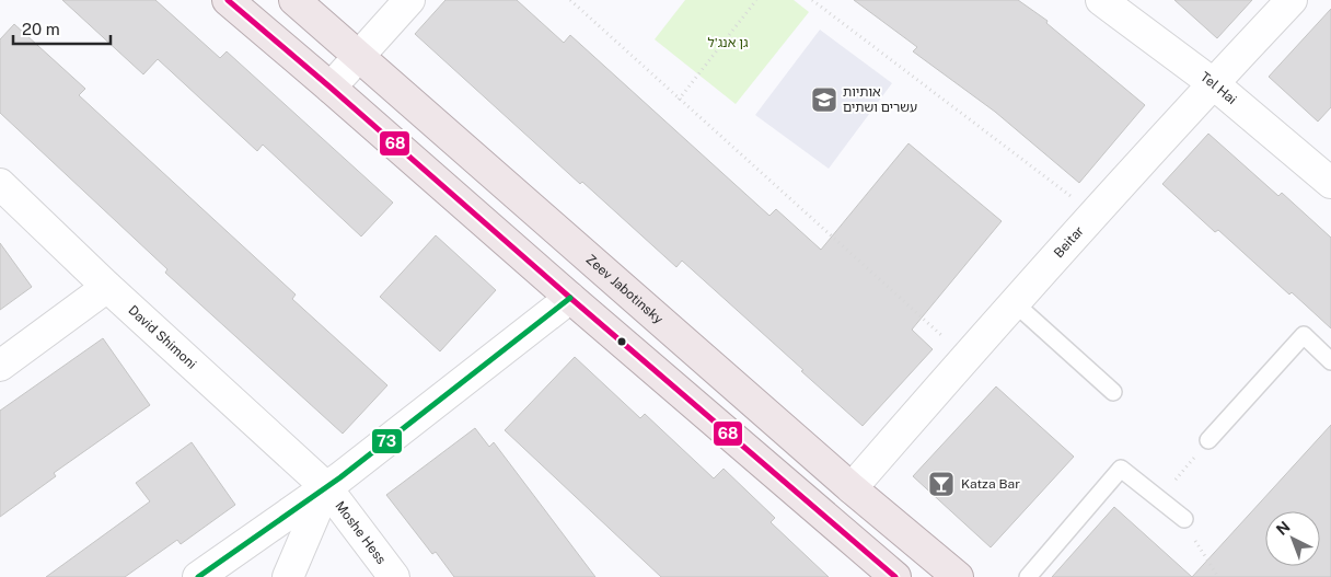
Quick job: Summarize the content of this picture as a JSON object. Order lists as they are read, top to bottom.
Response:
{
  "streets": {
    "main road": ["Zeev Jabotinsky"],
    "street": [
      "Tel Hai",
      "Beitar",
      "David Shimoni",
      "Moshe Hess"
    ]
  },
  "crossings": [
    ["Tel Hai", "Beitar"],
    ["Beitar", "Zeev Jabotinsky"],
    ["David Shimoni", "Moshe Hess"]
  ],
  "parks": ["גן אנג'ל"],
  "places": {
    "school or university": ["אותיות עשרים ושתים"],
    "bar": ["Katza Bar"]
  },
  "lines": ["transit line 68", "transit line 73"],
  "scale_bar": "20 m",
  "north": "top left"
}
